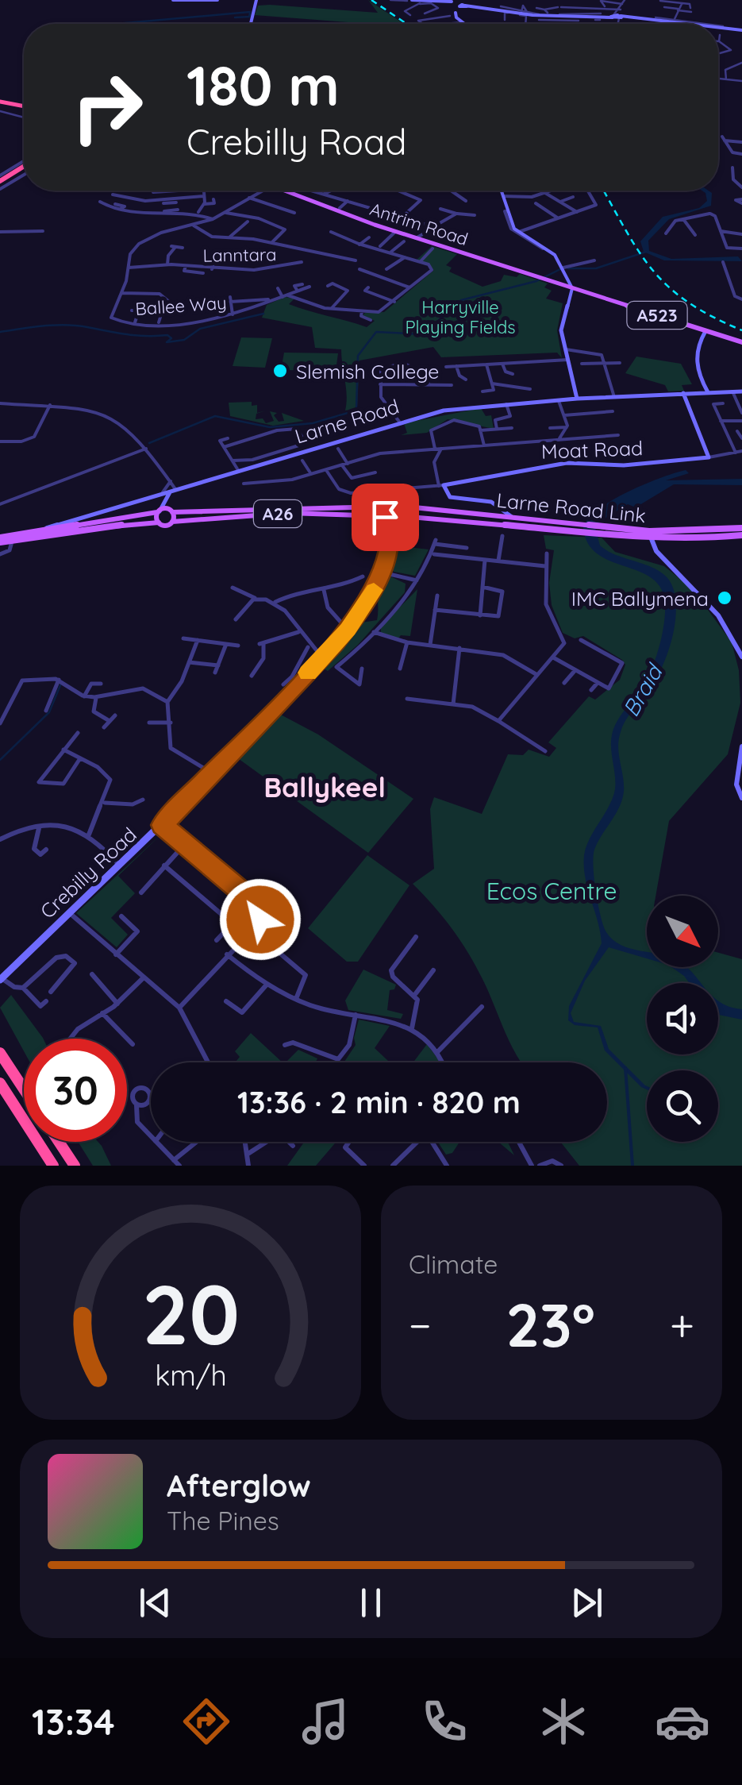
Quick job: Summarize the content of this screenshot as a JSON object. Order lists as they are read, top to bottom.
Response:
{
  "streets": {
    "main road": [
      "Antrim Road",
      "A523",
      "Larne Road Link",
      "A26"
    ],
    "street": [
      "Lanntara",
      "Ballee Way",
      "Larne Road",
      "Moat Road",
      "Crebilly Road"
    ]
  },
  "crossings": [
    ["Antrim Road", "A523"],
    ["Lanntara", "Ballee Way"],
    ["Larne Road", "A26"],
    ["Moat Road", "Larne Road Link"],
    ["Larne Road Link", "A26"],
    ["Larne Road Link", "Crebilly Road"],
    ["A26", "Crebilly Road"]
  ],
  "districts": ["Ballykeel"],
  "water": ["Braid"],
  "parks": ["Harryville Playing Fields", "Ecos Centre"],
  "places": ["Slemish College", "IMC Ballymena"],
  "north": "bottom right",
  "page": {
    "turn": ["180 m", "Crebilly Road"],
    "limit": "30",
    "trip": "13:36 · 2 min · 820 m",
    "tile": "Climate",
    "heat": ["−", "23°", "+"],
    "song": ["Afterglow", "The Pines"],
    "tabs": "13:34",
    "gauge": ["20", "km/h"]
  }
}
